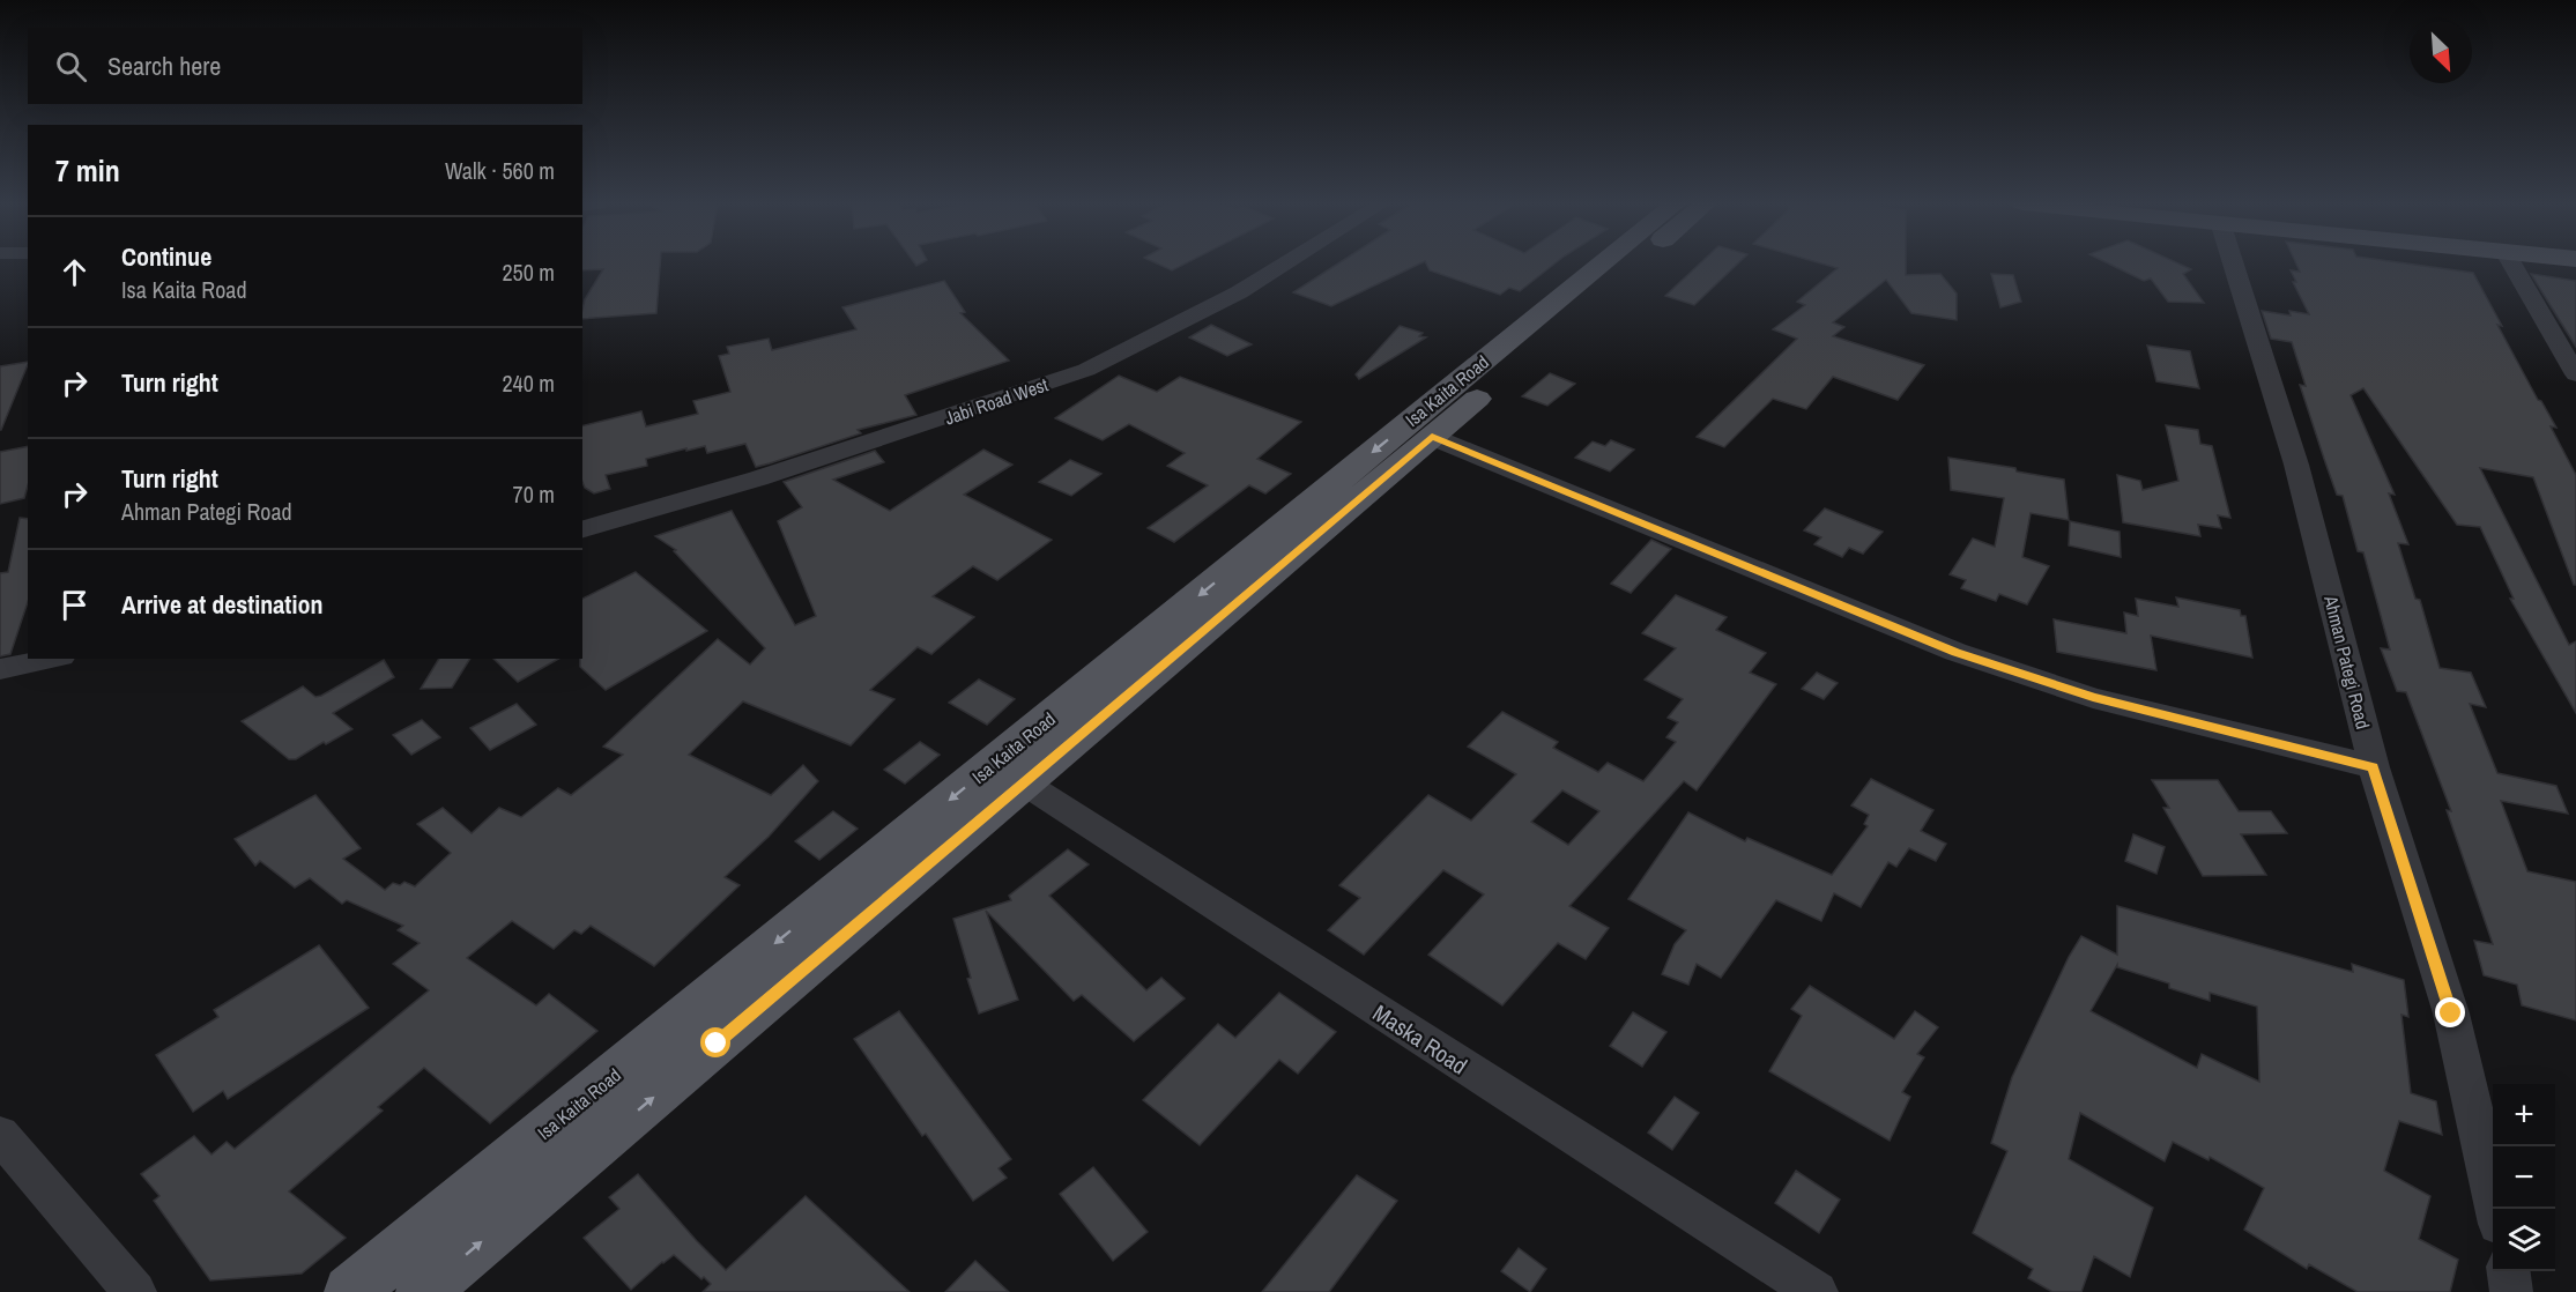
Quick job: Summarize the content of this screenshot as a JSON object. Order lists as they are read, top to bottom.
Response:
{
  "streets": {
    "main road": ["Isa Kaita Road"],
    "street": ["Jabi Road West", "Ahman Pategi Road", "Maska Road"]
  },
  "crossings": [
    ["Isa Kaita Road", "Maska Road"]
  ],
  "north": "bottom right",
  "page": {
    "search": "Search here",
    "heading": ["7 min", "Walk · 560 m"],
    "list": [
      ["Continue", "Isa Kaita Road", "250 m"],
      ["Turn right", "240 m"],
      ["Turn right", "Ahman Pategi Road", "70 m"],
      "Arrive at destination"
    ],
    "map_buttons": ["+", "−"]
  }
}
